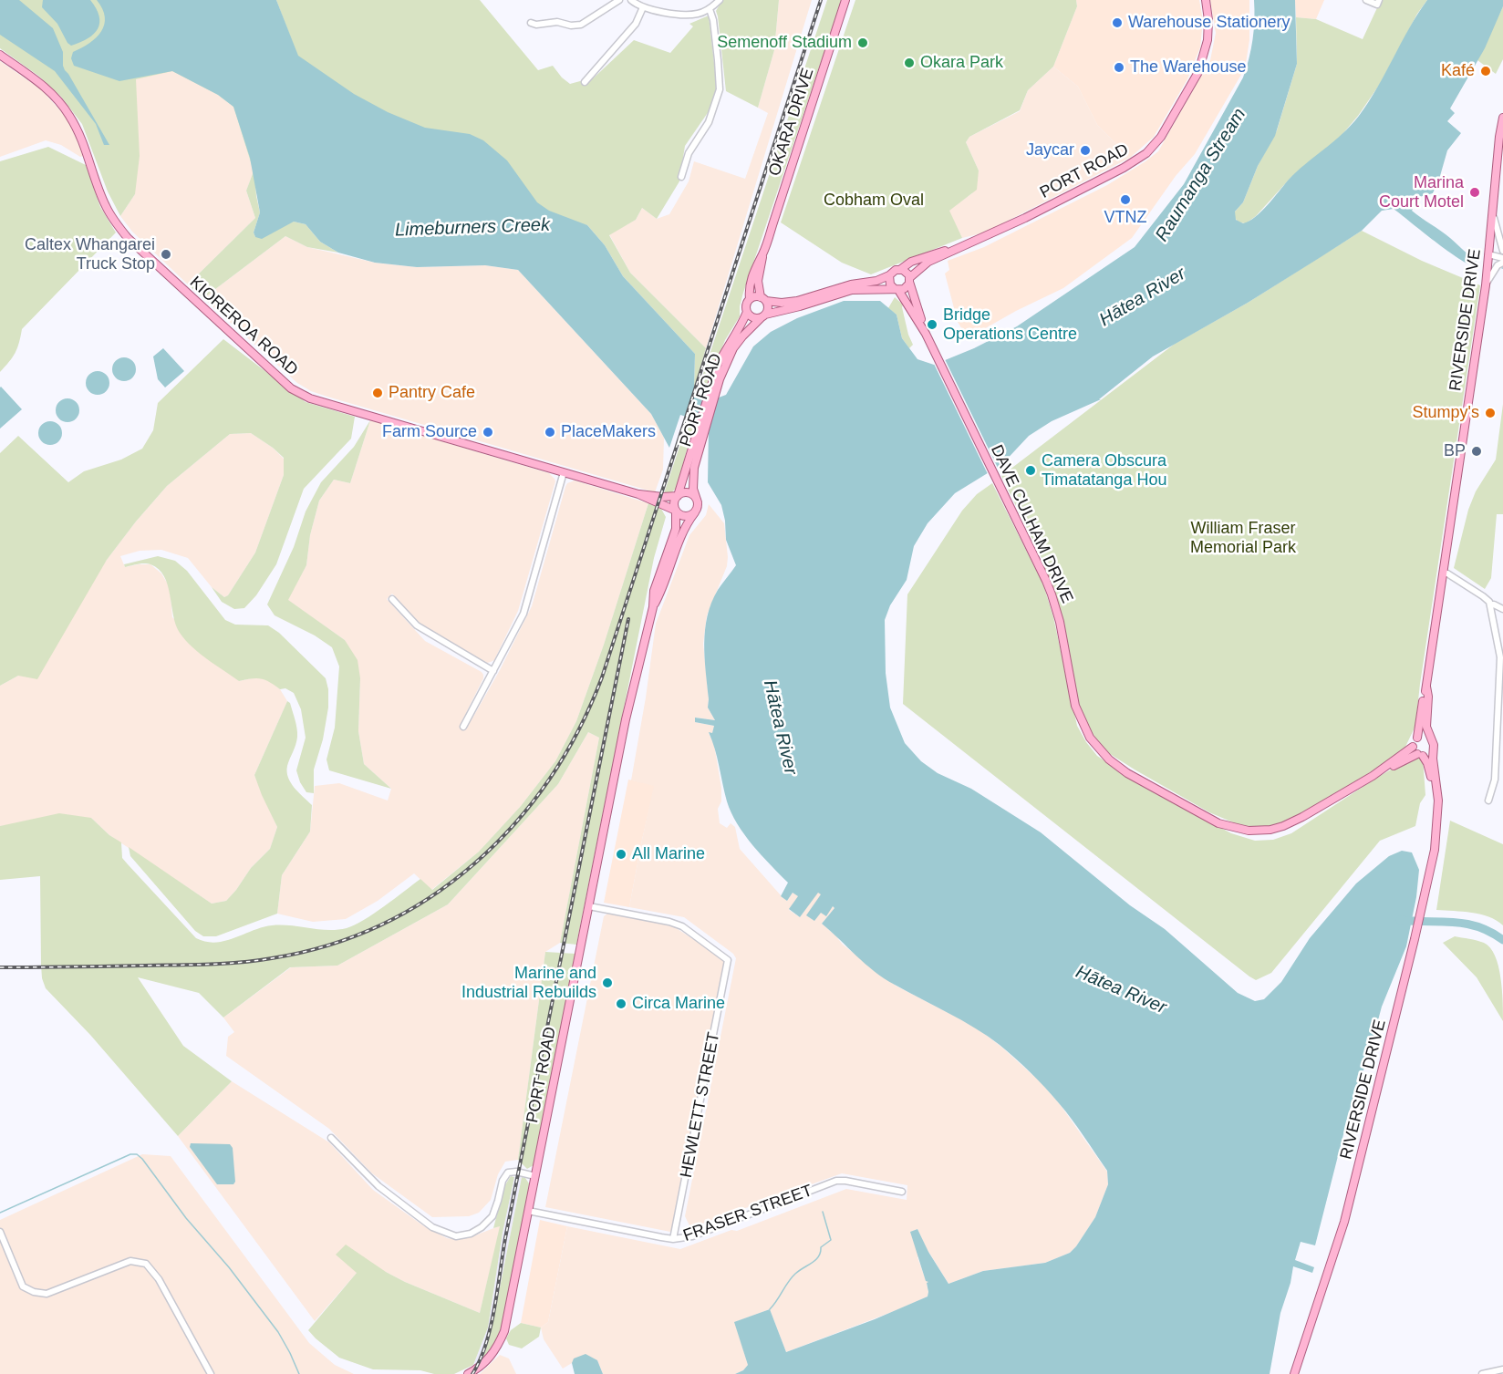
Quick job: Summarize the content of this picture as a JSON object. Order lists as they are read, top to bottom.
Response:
{
  "streets": {
    "main road": [
      "OKARA DRIVE",
      "PORT ROAD",
      "RIVERSIDE DRIVE",
      "KIOREROA ROAD",
      "DAVE CULHAM DRIVE"
    ],
    "street": ["HEWLETT STREET", "FRASER STREET"]
  },
  "crossings": [
    ["OKARA DRIVE", "PORT ROAD"],
    ["PORT ROAD", "KIOREROA ROAD"],
    ["PORT ROAD", "DAVE CULHAM DRIVE"],
    ["PORT ROAD", "HEWLETT STREET"],
    ["PORT ROAD", "FRASER STREET"],
    ["RIVERSIDE DRIVE", "DAVE CULHAM DRIVE"],
    ["HEWLETT STREET", "FRASER STREET"]
  ],
  "water": ["Raumanga Stream", "Limeburners Creek", "Hātea River"],
  "parks": ["Cobham Oval", "William Fraser Memorial Park"],
  "places": [
    "Warehouse Stationery",
    "Semenoff Stadium",
    "Okara Park",
    "The Warehouse",
    "Kafé",
    "Jaycar",
    "Marina Court Motel",
    "VTNZ",
    "Caltex Whangarei Truck Stop",
    "Bridge Operations Centre",
    "Pantry Cafe",
    "Stumpy's",
    "Farm Source",
    "PlaceMakers",
    "BP",
    "Camera Obscura Timatatanga Hou",
    "All Marine",
    "Marine and Industrial Rebuilds",
    "Circa Marine"
  ]
}
